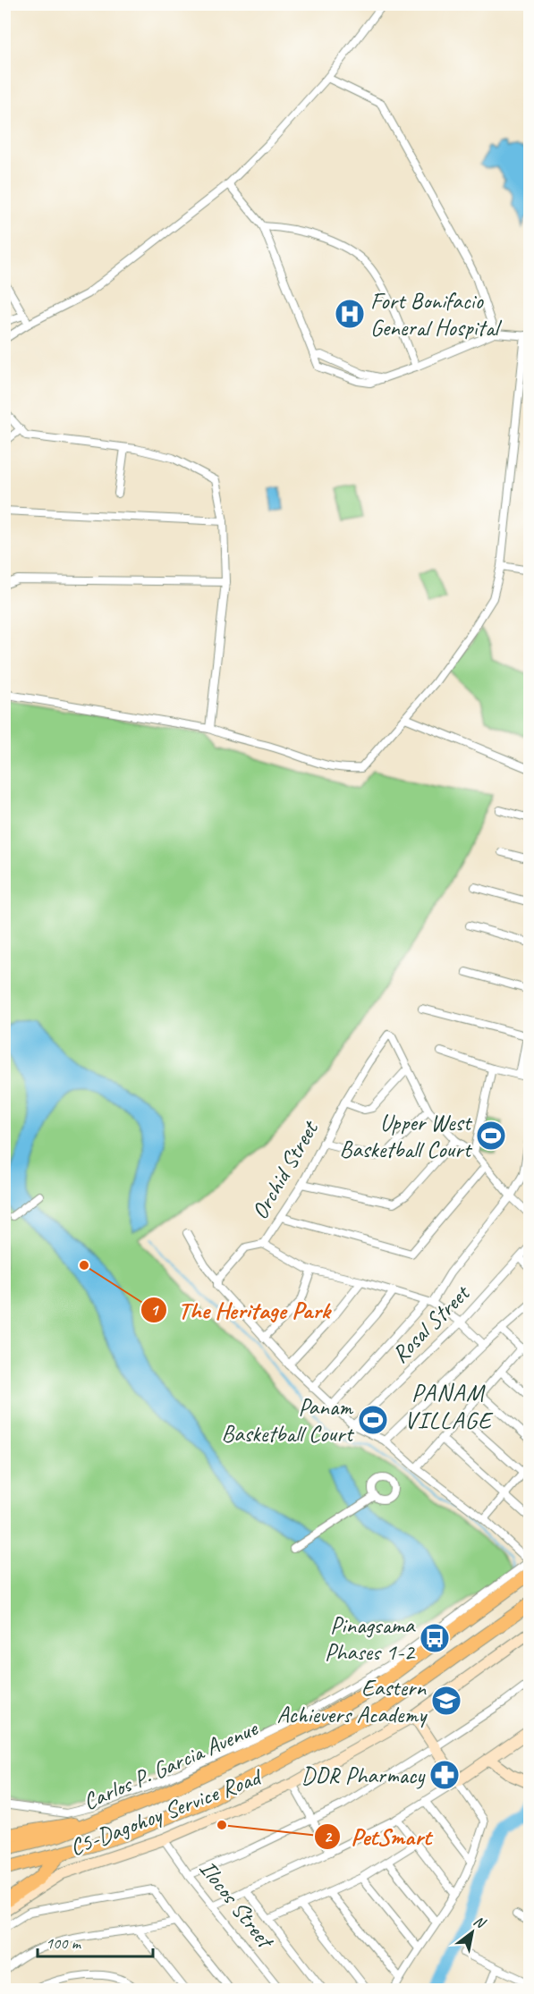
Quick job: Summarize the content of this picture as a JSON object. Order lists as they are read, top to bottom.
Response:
{
  "streets": {
    "main road": ["Carlos P. Garcia Avenue", "C5-Dagohoy Service Road"],
    "street": ["Orchid Street", "Rosal Street", "Ilocos Street"]
  },
  "crossings": [
    ["C5-Dagohoy Service Road", "Ilocos Street"]
  ],
  "districts": ["PANAM VILLAGE"],
  "places": {
    "hospital": ["Fort Bonifacio General Hospital"],
    "sports": ["Upper West Basketball Court", "Panam Basketball Court"],
    "other": ["The Heritage Park", "PetSmart"],
    "bus stop": ["Pinagsama Phases 1-2"],
    "school or university": ["Eastern Achievers Academy"],
    "pharmacy": ["DDR Pharmacy"]
  },
  "scale_bar": "100 m",
  "north": "top right"
}
